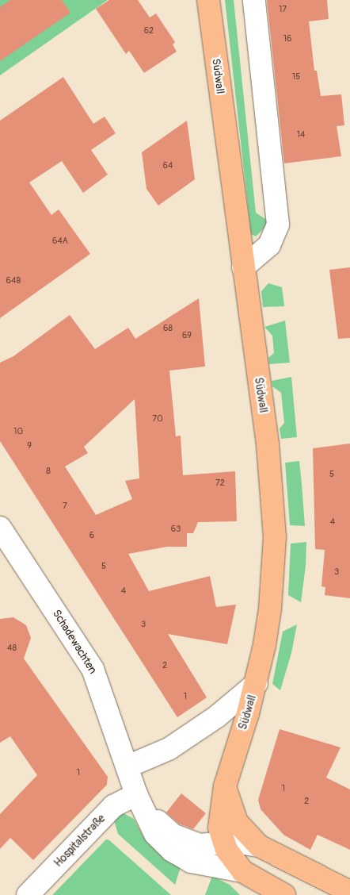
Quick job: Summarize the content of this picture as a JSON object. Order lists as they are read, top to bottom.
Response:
{
  "streets": {
    "main road": ["Südwall"],
    "street": ["Schadewachten", "Hospitalstraße"]
  },
  "crossings": [
    ["Südwall", "Schadewachten"],
    ["Schadewachten", "Hospitalstraße"]
  ],
  "house_numbers": [
    "17",
    "62",
    "16",
    "15",
    "14",
    "64",
    "64A",
    "64B",
    "68",
    "69",
    "70",
    "10",
    "9",
    "8",
    "5",
    "72",
    "7",
    "4",
    "63",
    "6",
    "5",
    "3",
    "4",
    "3",
    "48",
    "2",
    "1",
    "1",
    "1",
    "2"
  ]
}
